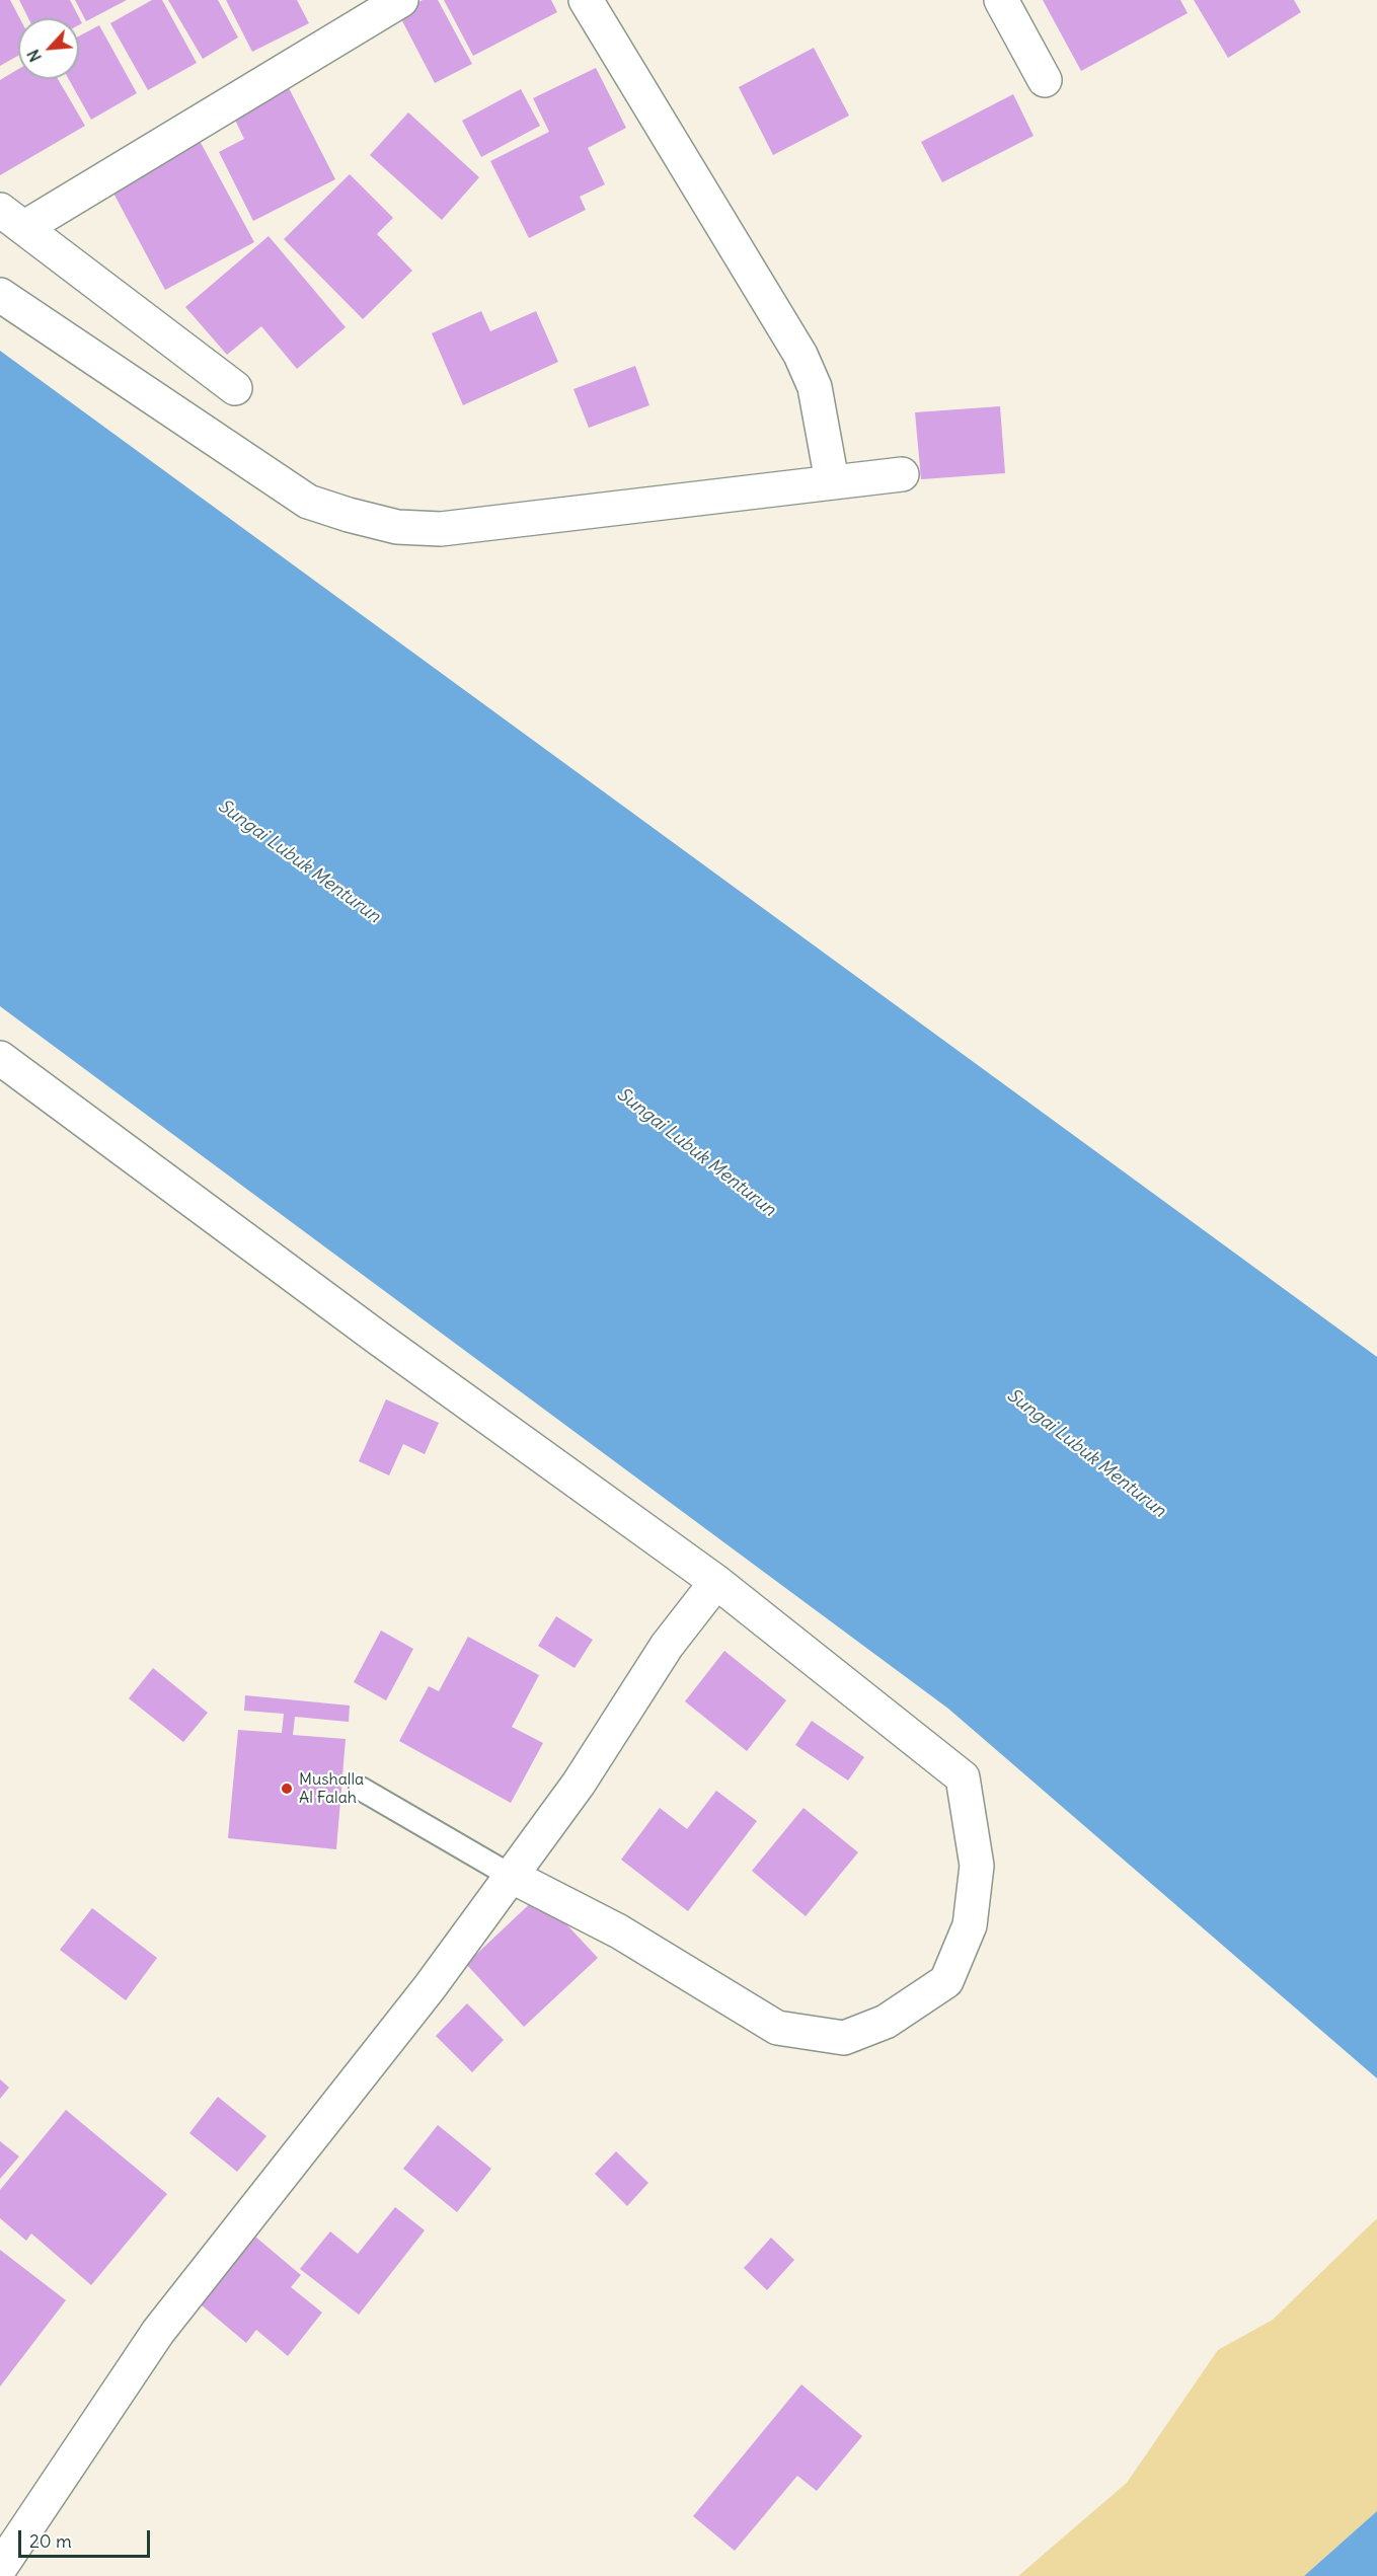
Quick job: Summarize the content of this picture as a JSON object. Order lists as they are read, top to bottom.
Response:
{
  "water": ["Sungai Lubuk Menturun"],
  "places": ["Mushalla Al Falah"],
  "scale_bar": "20 m",
  "north": "bottom left"
}
